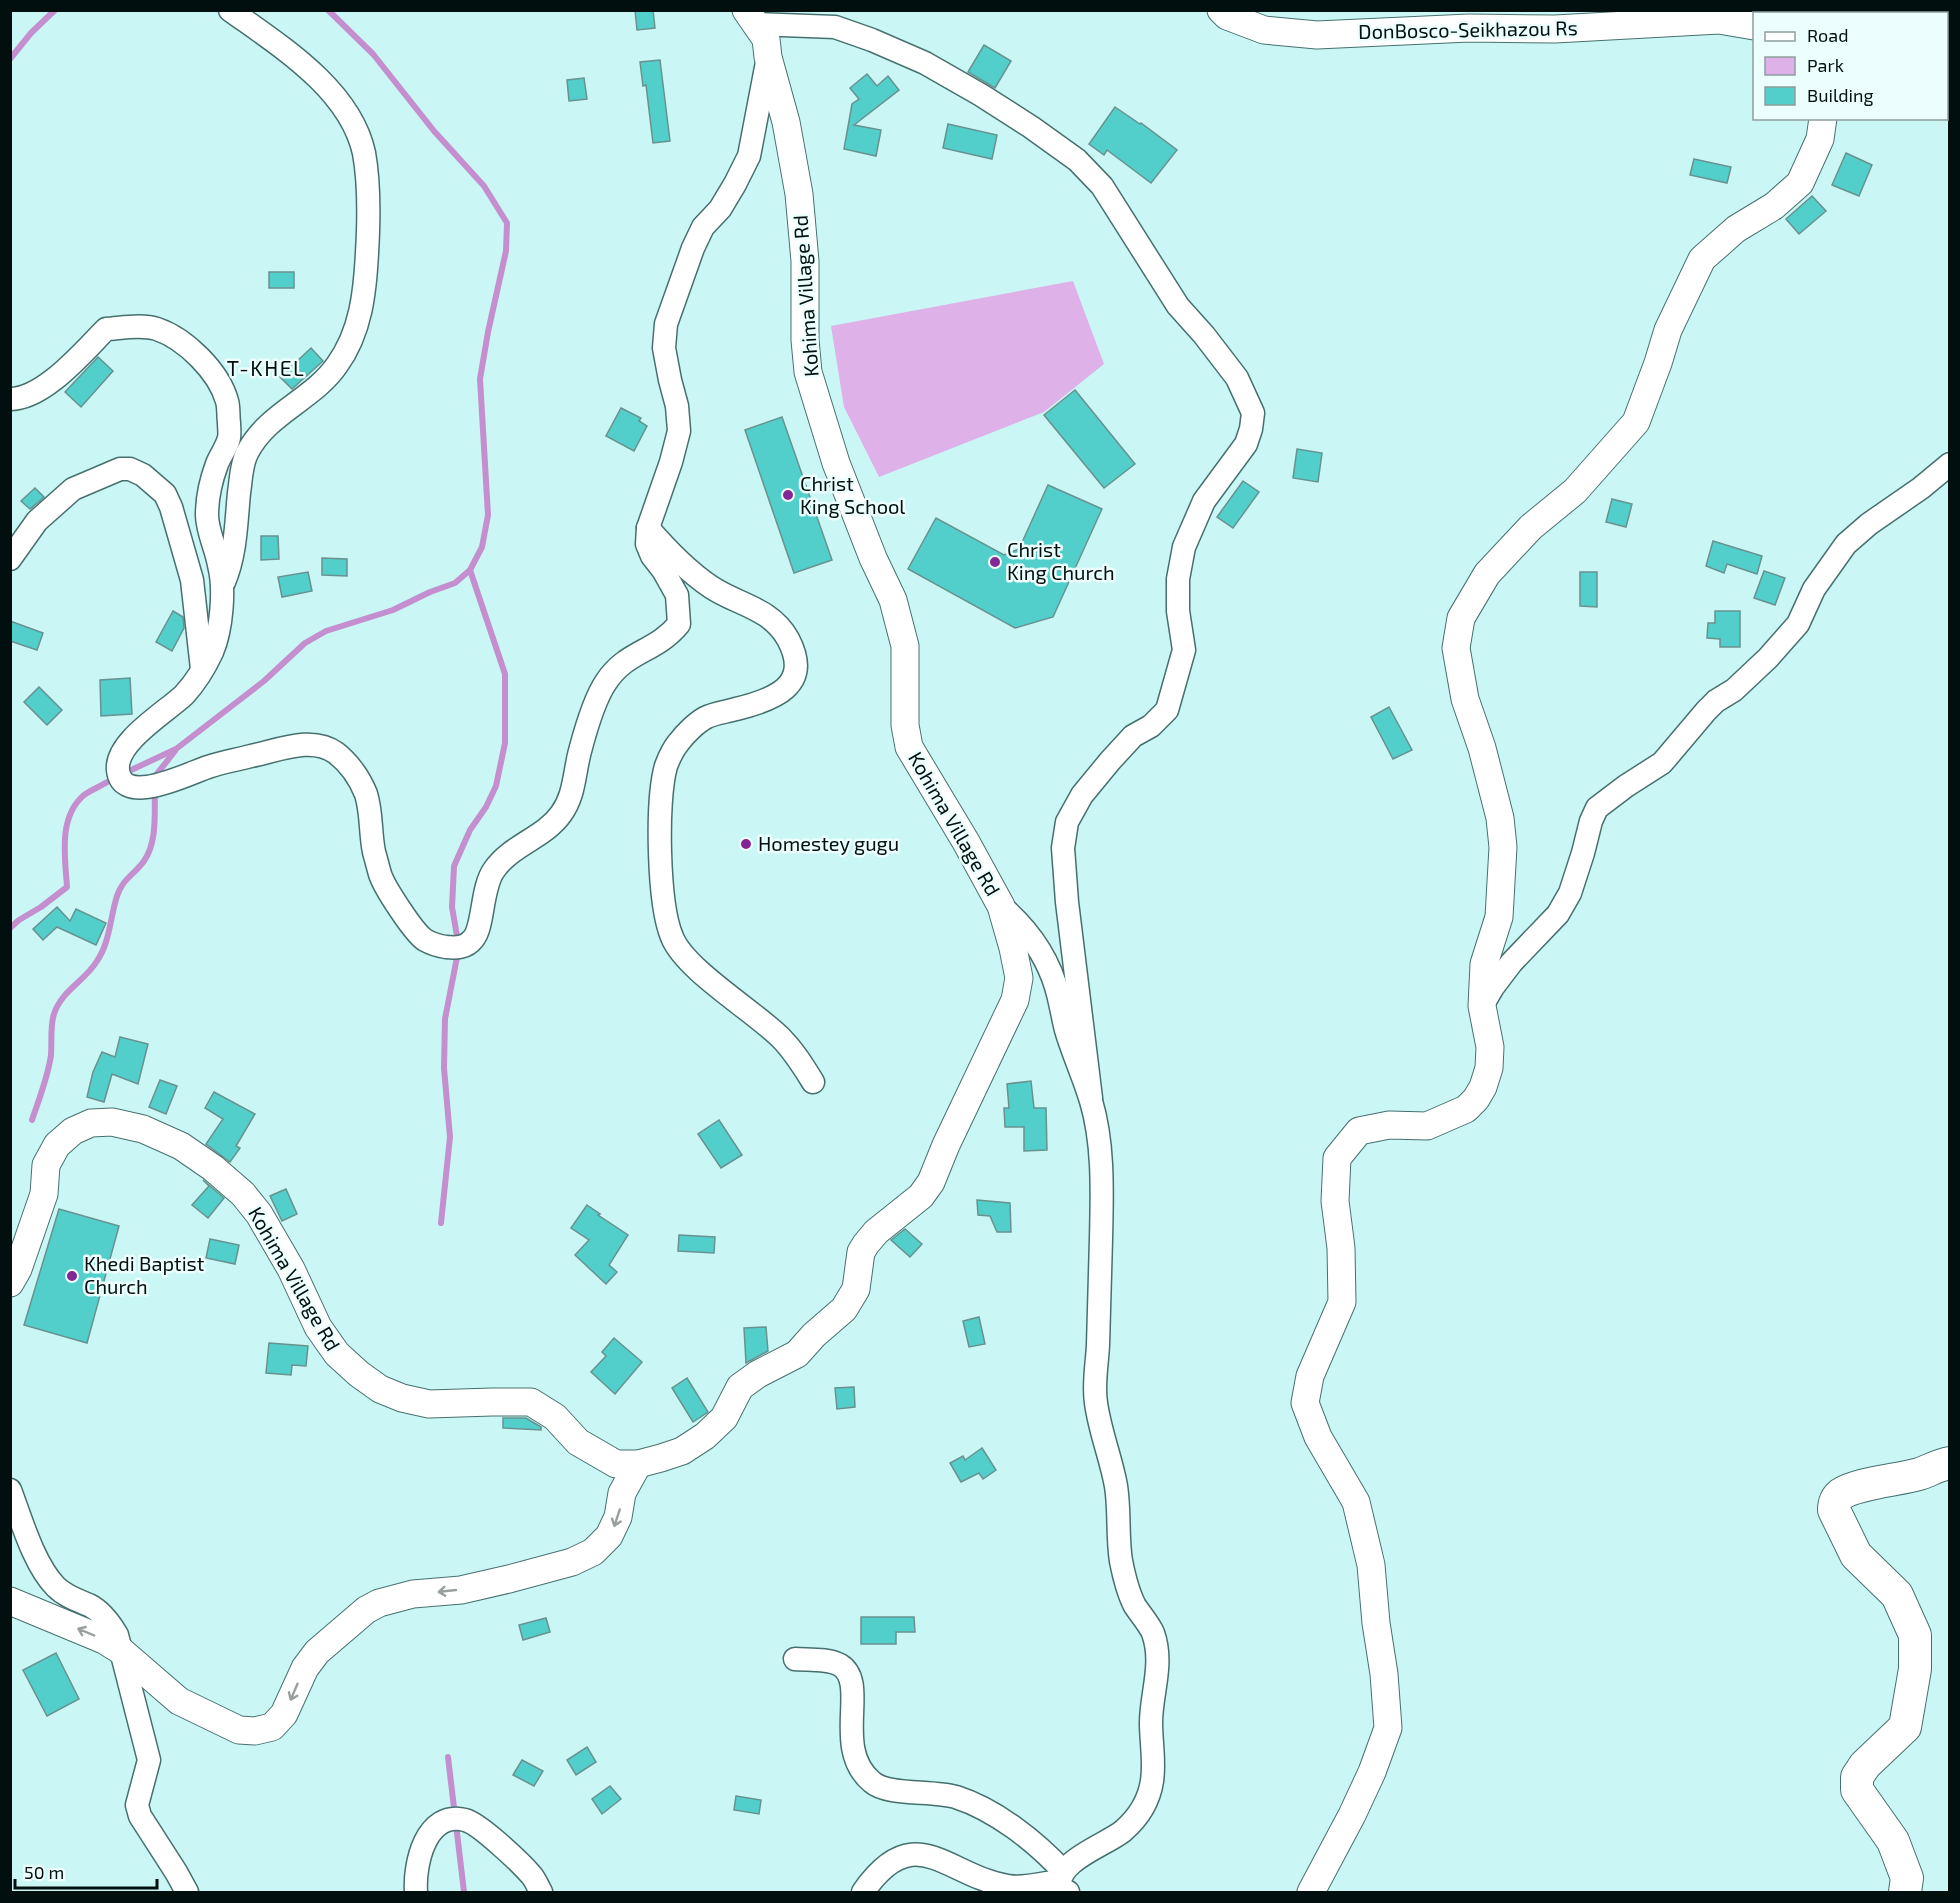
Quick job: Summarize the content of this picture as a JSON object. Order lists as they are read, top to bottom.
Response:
{
  "streets": {
    "main road": ["DonBosco-Seikhazou Rs", "Kohima Village Rd"]
  },
  "districts": ["T-KHEL"],
  "places": [
    "Christ King School",
    "Christ King Church",
    "Homestey gugu",
    "Khedi Baptist Church"
  ],
  "legend": ["Road", "Park", "Building"],
  "scale_bar": "50 m"
}
